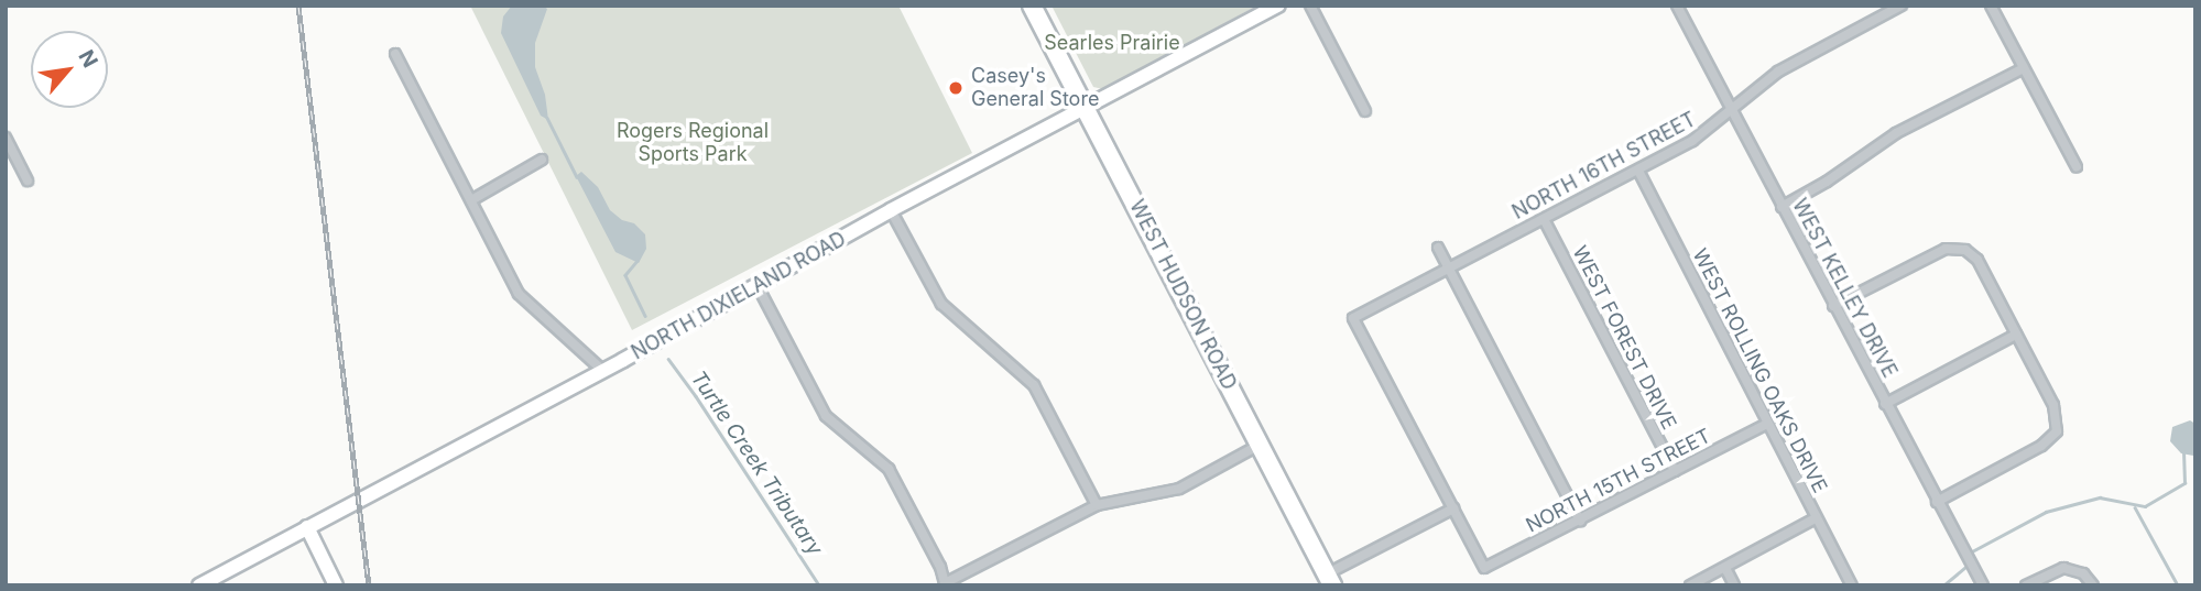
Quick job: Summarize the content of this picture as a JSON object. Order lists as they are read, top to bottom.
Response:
{
  "streets": {
    "highway": ["WEST HUDSON ROAD"],
    "main road": ["NORTH DIXIELAND ROAD"],
    "street": [
      "NORTH 16TH STREET",
      "WEST KELLEY DRIVE",
      "WEST FOREST DRIVE",
      "WEST ROLLING OAKS DRIVE",
      "NORTH 15TH STREET"
    ]
  },
  "crossings": [
    ["NORTH 16TH STREET", "WEST KELLEY DRIVE"],
    ["NORTH 16TH STREET", "WEST FOREST DRIVE"],
    ["NORTH 16TH STREET", "WEST ROLLING OAKS DRIVE"],
    ["NORTH 16TH STREET", "NORTH 15TH STREET"],
    ["WEST HUDSON ROAD", "NORTH DIXIELAND ROAD"],
    ["WEST FOREST DRIVE", "NORTH 15TH STREET"],
    ["WEST ROLLING OAKS DRIVE", "NORTH 15TH STREET"]
  ],
  "water": ["Turtle Creek Tributary"],
  "parks": ["Searles Prairie", "Rogers Regional Sports Park"],
  "places": ["Casey's General Store"],
  "north": "top right"
}
